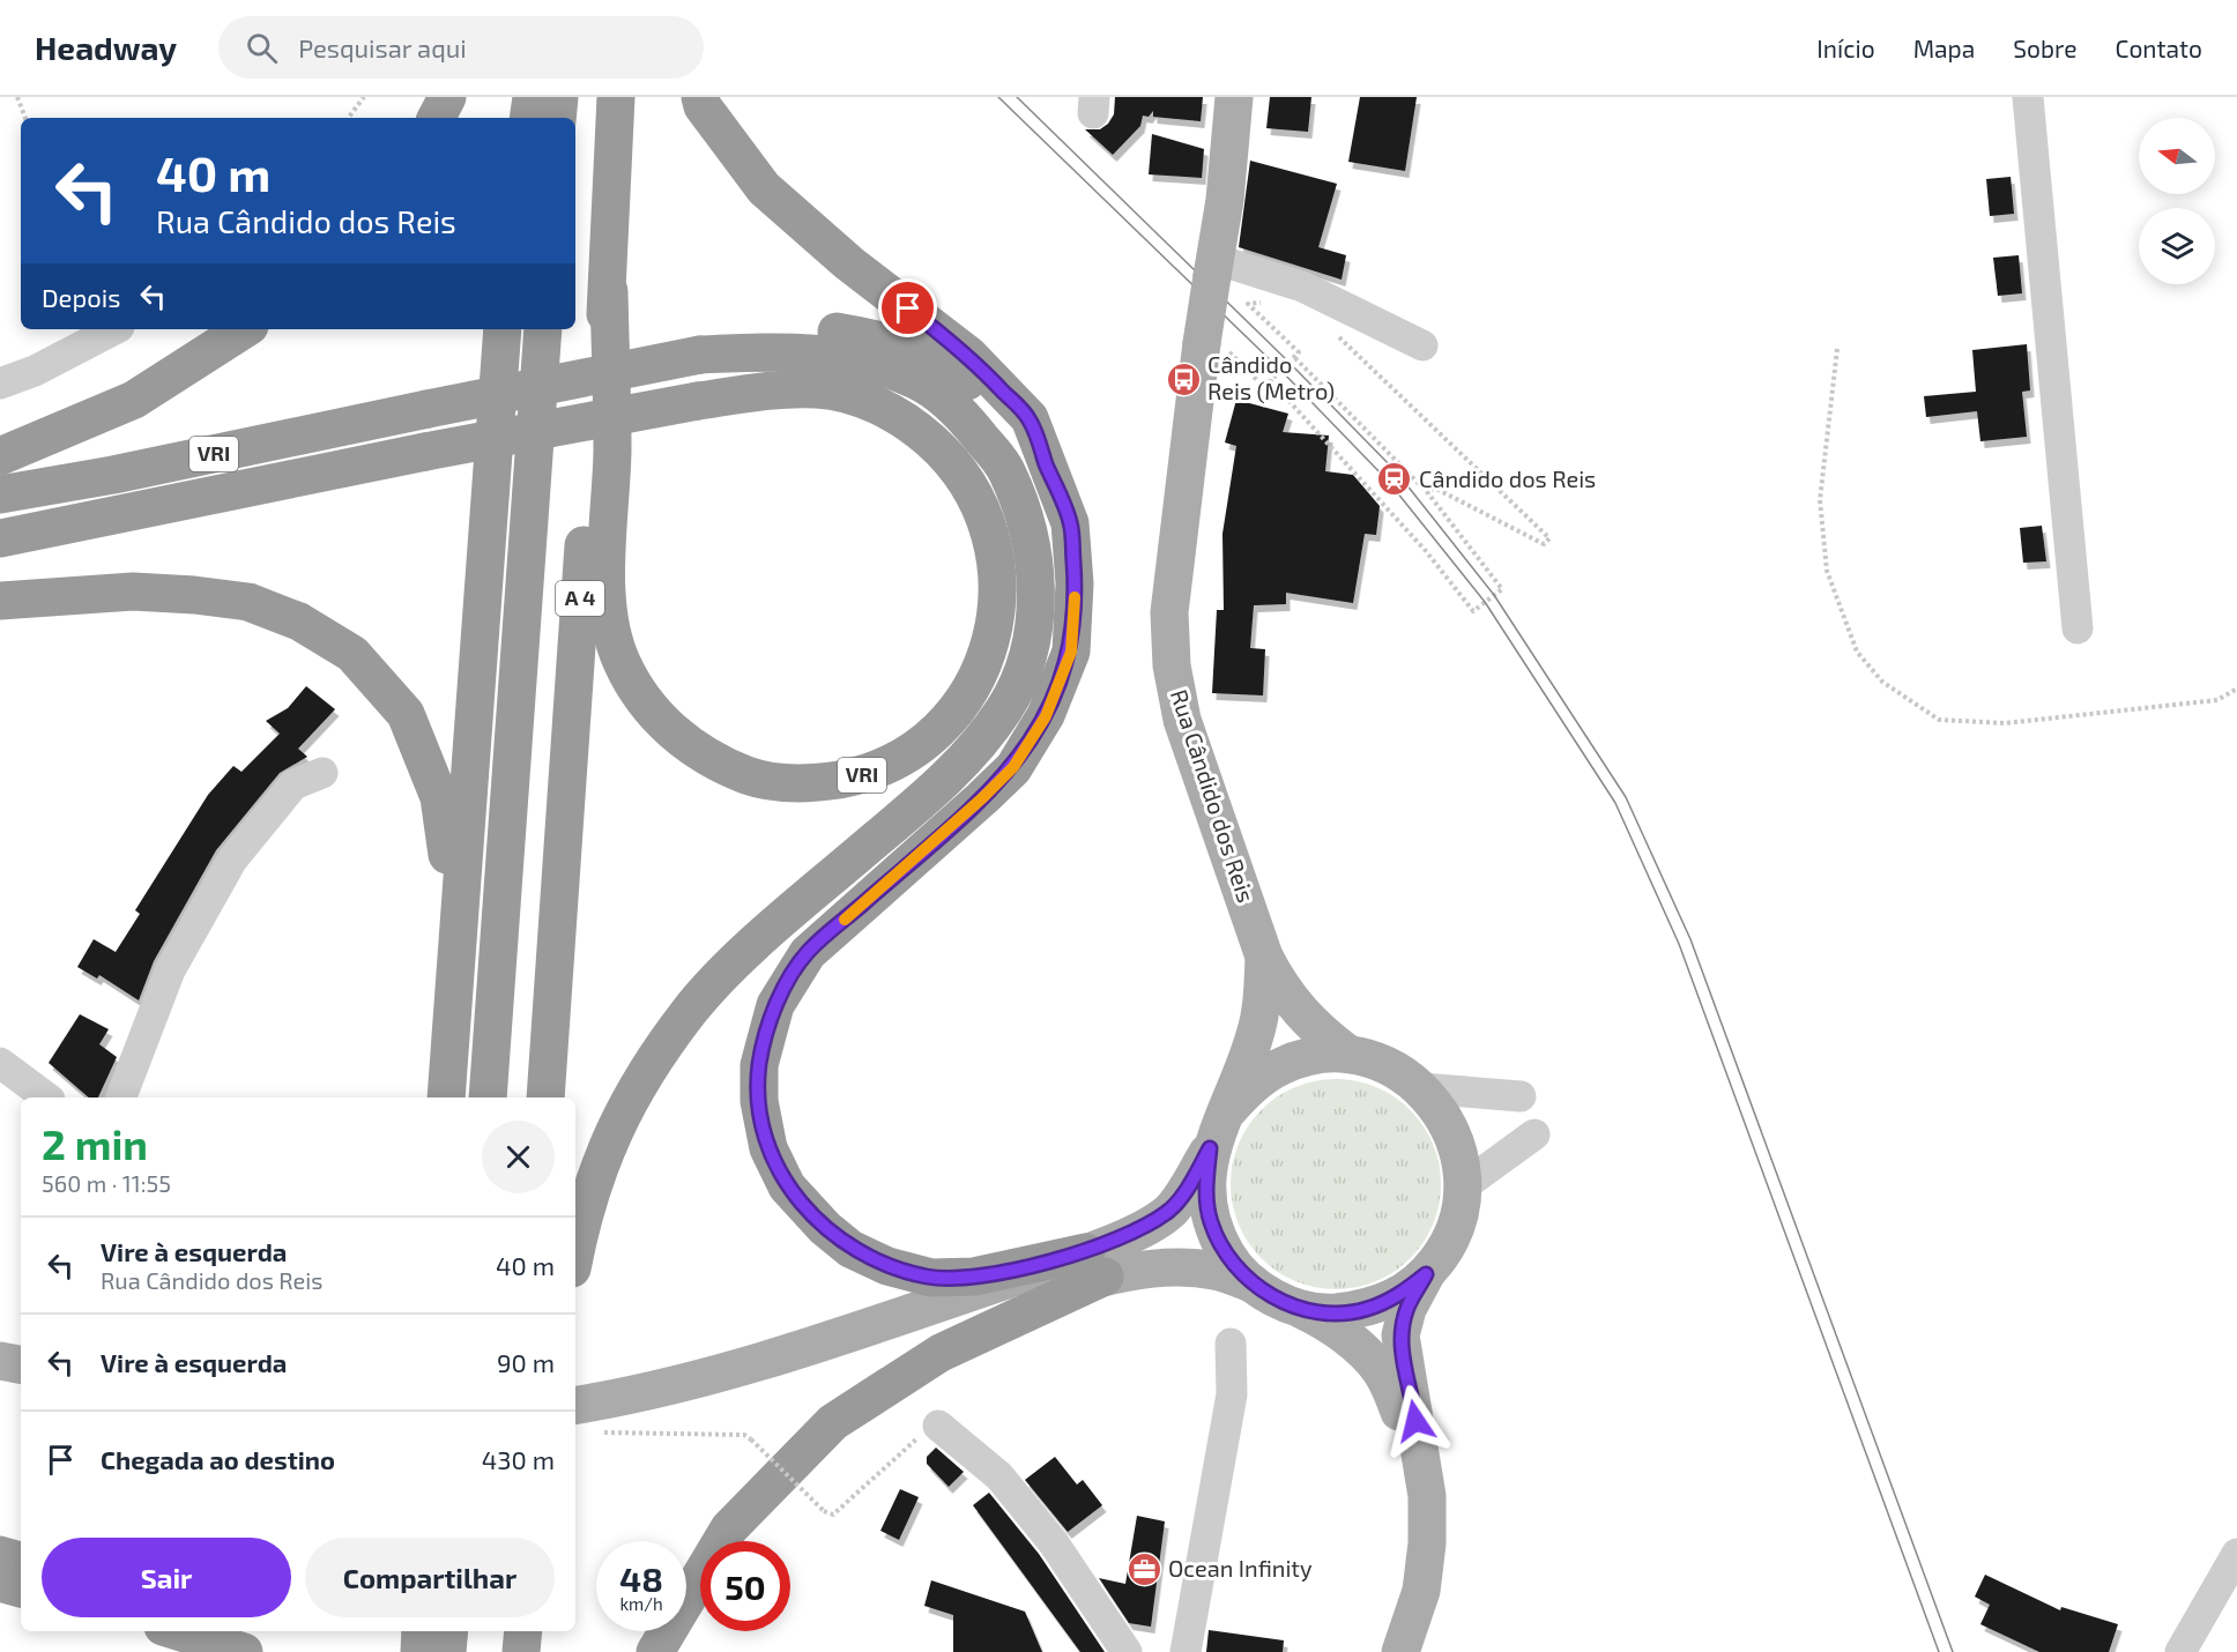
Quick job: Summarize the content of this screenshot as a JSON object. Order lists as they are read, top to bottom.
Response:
{
  "streets": {
    "highway": ["VRI", "A 4"],
    "main road": ["Rua Cândido dos Reis"]
  },
  "crossings": [
    ["VRI", "A 4"]
  ],
  "places": {
    "bus stop": ["Cândido Reis (Metro)"],
    "station": ["Cândido dos Reis"],
    "office": ["Ocean Infinity"]
  },
  "north": "left",
  "page": {
    "header": "Headway",
    "search": "Pesquisar aqui",
    "nav": [
      "Início",
      "Mapa",
      "Sobre",
      "Contato"
    ],
    "turn": ["40 m", "Rua Cândido dos Reis"],
    "then": "Depois",
    "heading": ["2 min", "560 m · 11:55"],
    "list": [
      {
        "name": "Vire à esquerda",
        "note": "Rua Cândido dos Reis",
        "value": "40 m"
      },
      {
        "name": "Vire à esquerda",
        "value": "90 m"
      },
      {
        "name": "Chegada ao destino",
        "value": "430 m"
      }
    ],
    "buttons": ["Sair", "Compartilhar"],
    "speed": "48 km/h",
    "limit": "50"
  }
}
